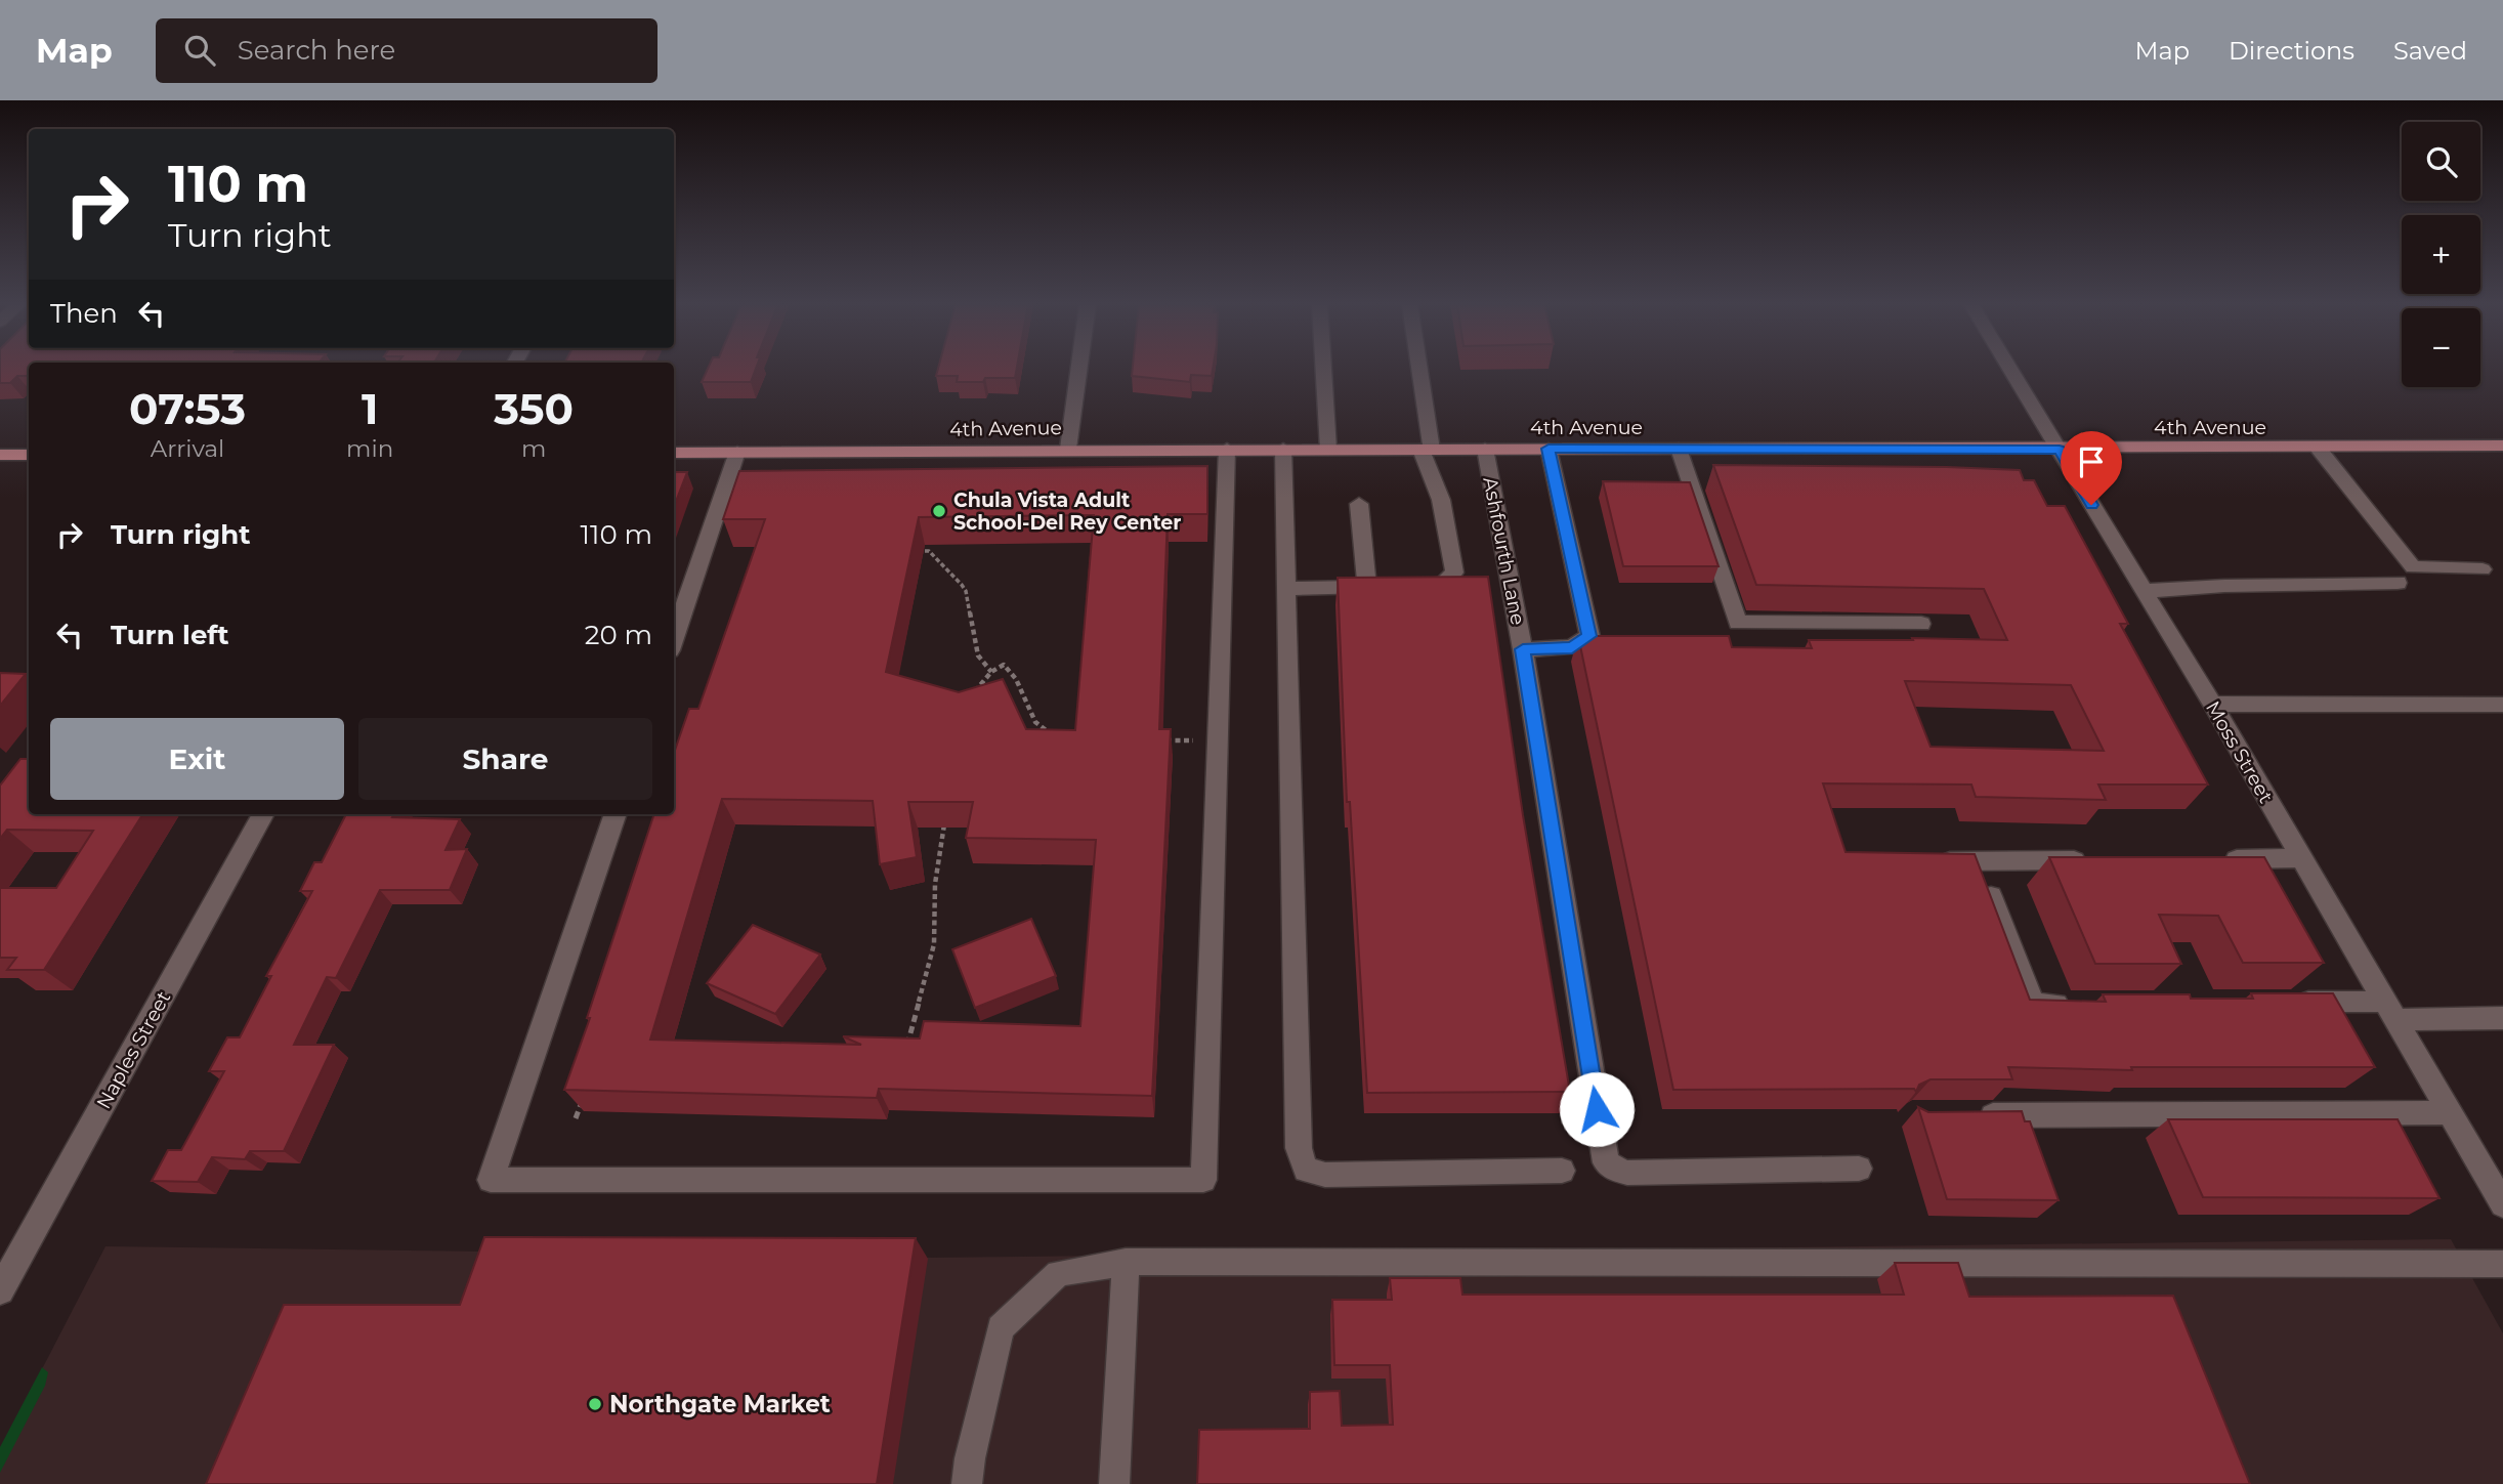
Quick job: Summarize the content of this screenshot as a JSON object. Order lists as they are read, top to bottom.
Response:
{
  "streets": {
    "main road": ["4th Avenue"],
    "street": ["Ashfourth Lane", "Moss Street", "Naples Street"]
  },
  "crossings": [
    ["4th Avenue", "Ashfourth Lane"],
    ["4th Avenue", "Moss Street"]
  ],
  "places": ["Chula Vista Adult School-Del Rey Center", "Northgate Market"],
  "page": {
    "header": "Map",
    "search": "Search here",
    "nav": ["Map", "Directions", "Saved"],
    "map_buttons": ["+", "−"],
    "turn": ["110 m", "Turn right"],
    "then": "Then",
    "eta": [
      "07:53",
      "Arrival",
      "1",
      "min",
      "350",
      "m"
    ],
    "list": [
      {
        "name": "Turn right",
        "value": "110 m"
      },
      {
        "name": "Turn left",
        "value": "20 m"
      }
    ],
    "buttons": ["Exit", "Share"]
  }
}
